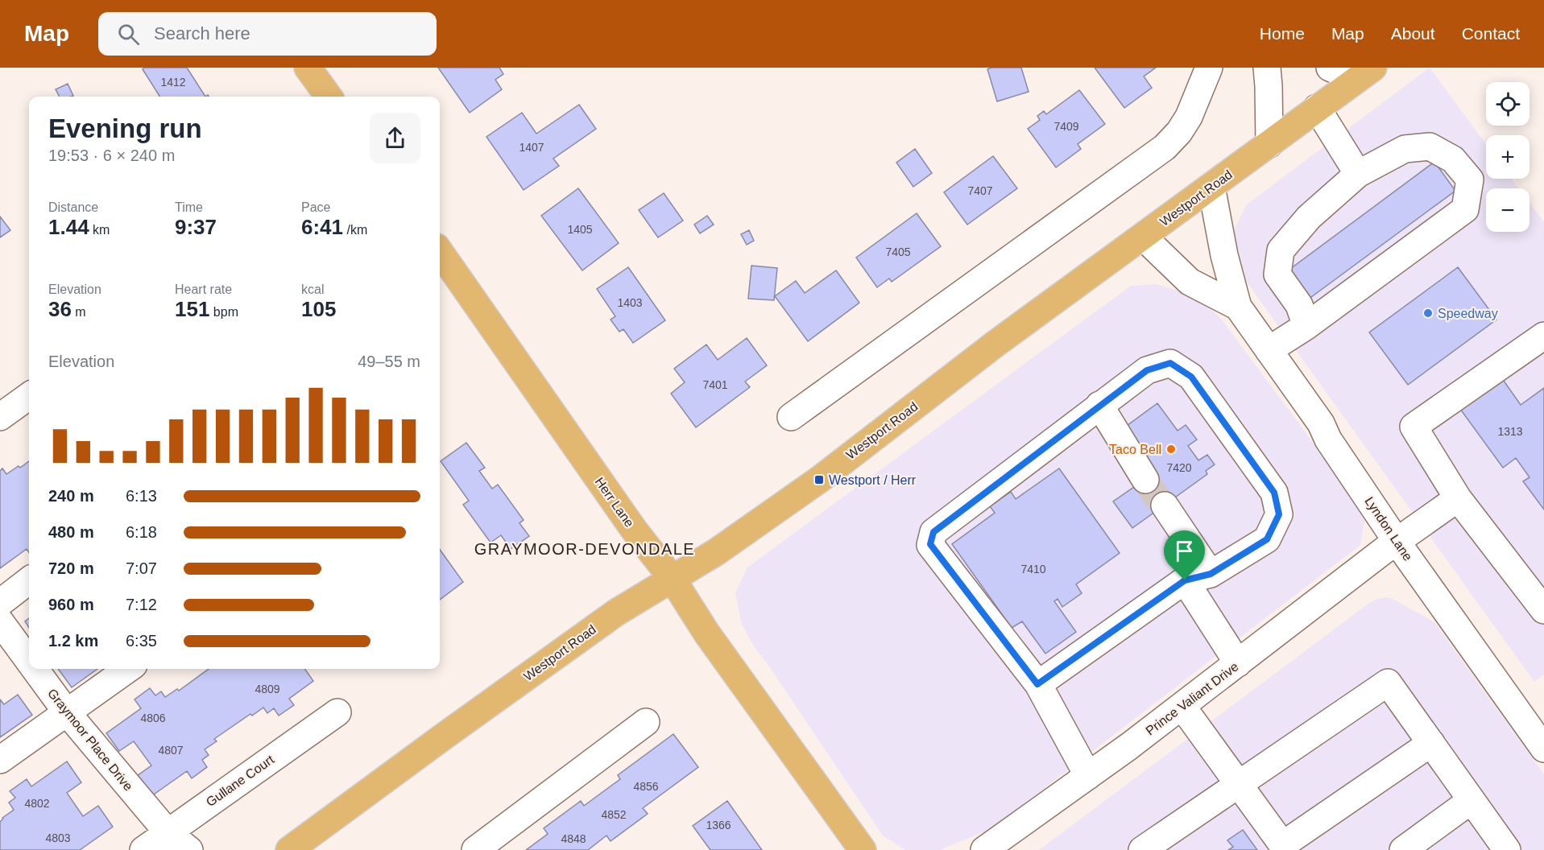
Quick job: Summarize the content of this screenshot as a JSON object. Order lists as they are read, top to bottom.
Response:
{
  "streets": {
    "main road": ["Westport Road", "Herr Lane"],
    "street": [
      "Lyndon Lane",
      "Prince Valiant Drive",
      "Graymoor Place Drive",
      "Gullane Court"
    ]
  },
  "crossings": [
    ["Westport Road", "Herr Lane"],
    ["Westport Road", "Lyndon Lane"],
    ["Lyndon Lane", "Prince Valiant Drive"],
    ["Graymoor Place Drive", "Gullane Court"]
  ],
  "districts": ["GRAYMOOR-DEVONDALE"],
  "places": {
    "other": ["Speedway", "Taco Bell"],
    "transit": ["Westport / Herr"]
  },
  "house_numbers": [
    "1412",
    "7409",
    "1407",
    "7407",
    "1405",
    "7405",
    "1403",
    "7401",
    "1313",
    "7420",
    "7410",
    "4809",
    "4806",
    "4807",
    "4856",
    "4802",
    "4852",
    "1366",
    "4803",
    "4848"
  ],
  "page": {
    "header": "Map",
    "search": "Search here",
    "nav": [
      "Home",
      "Map",
      "About",
      "Contact"
    ],
    "map_buttons": ["+", "−"],
    "heading": ["Evening run", "19:53 · 6 × 240 m"],
    "stats": [
      ["Distance", "1.44 km"],
      ["Time", "9:37"],
      ["Pace", "6:41 /km"],
      ["Elevation", "36 m"],
      ["Heart rate", "151 bpm"],
      ["kcal", "105"]
    ],
    "chart": ["Elevation", "49–55 m"],
    "list": [
      {
        "name": "240 m",
        "note": "6:13"
      },
      {
        "name": "480 m",
        "note": "6:18"
      },
      {
        "name": "720 m",
        "note": "7:07"
      },
      {
        "name": "960 m",
        "note": "7:12"
      },
      {
        "name": "1.2 km",
        "note": "6:35"
      }
    ]
  }
}
